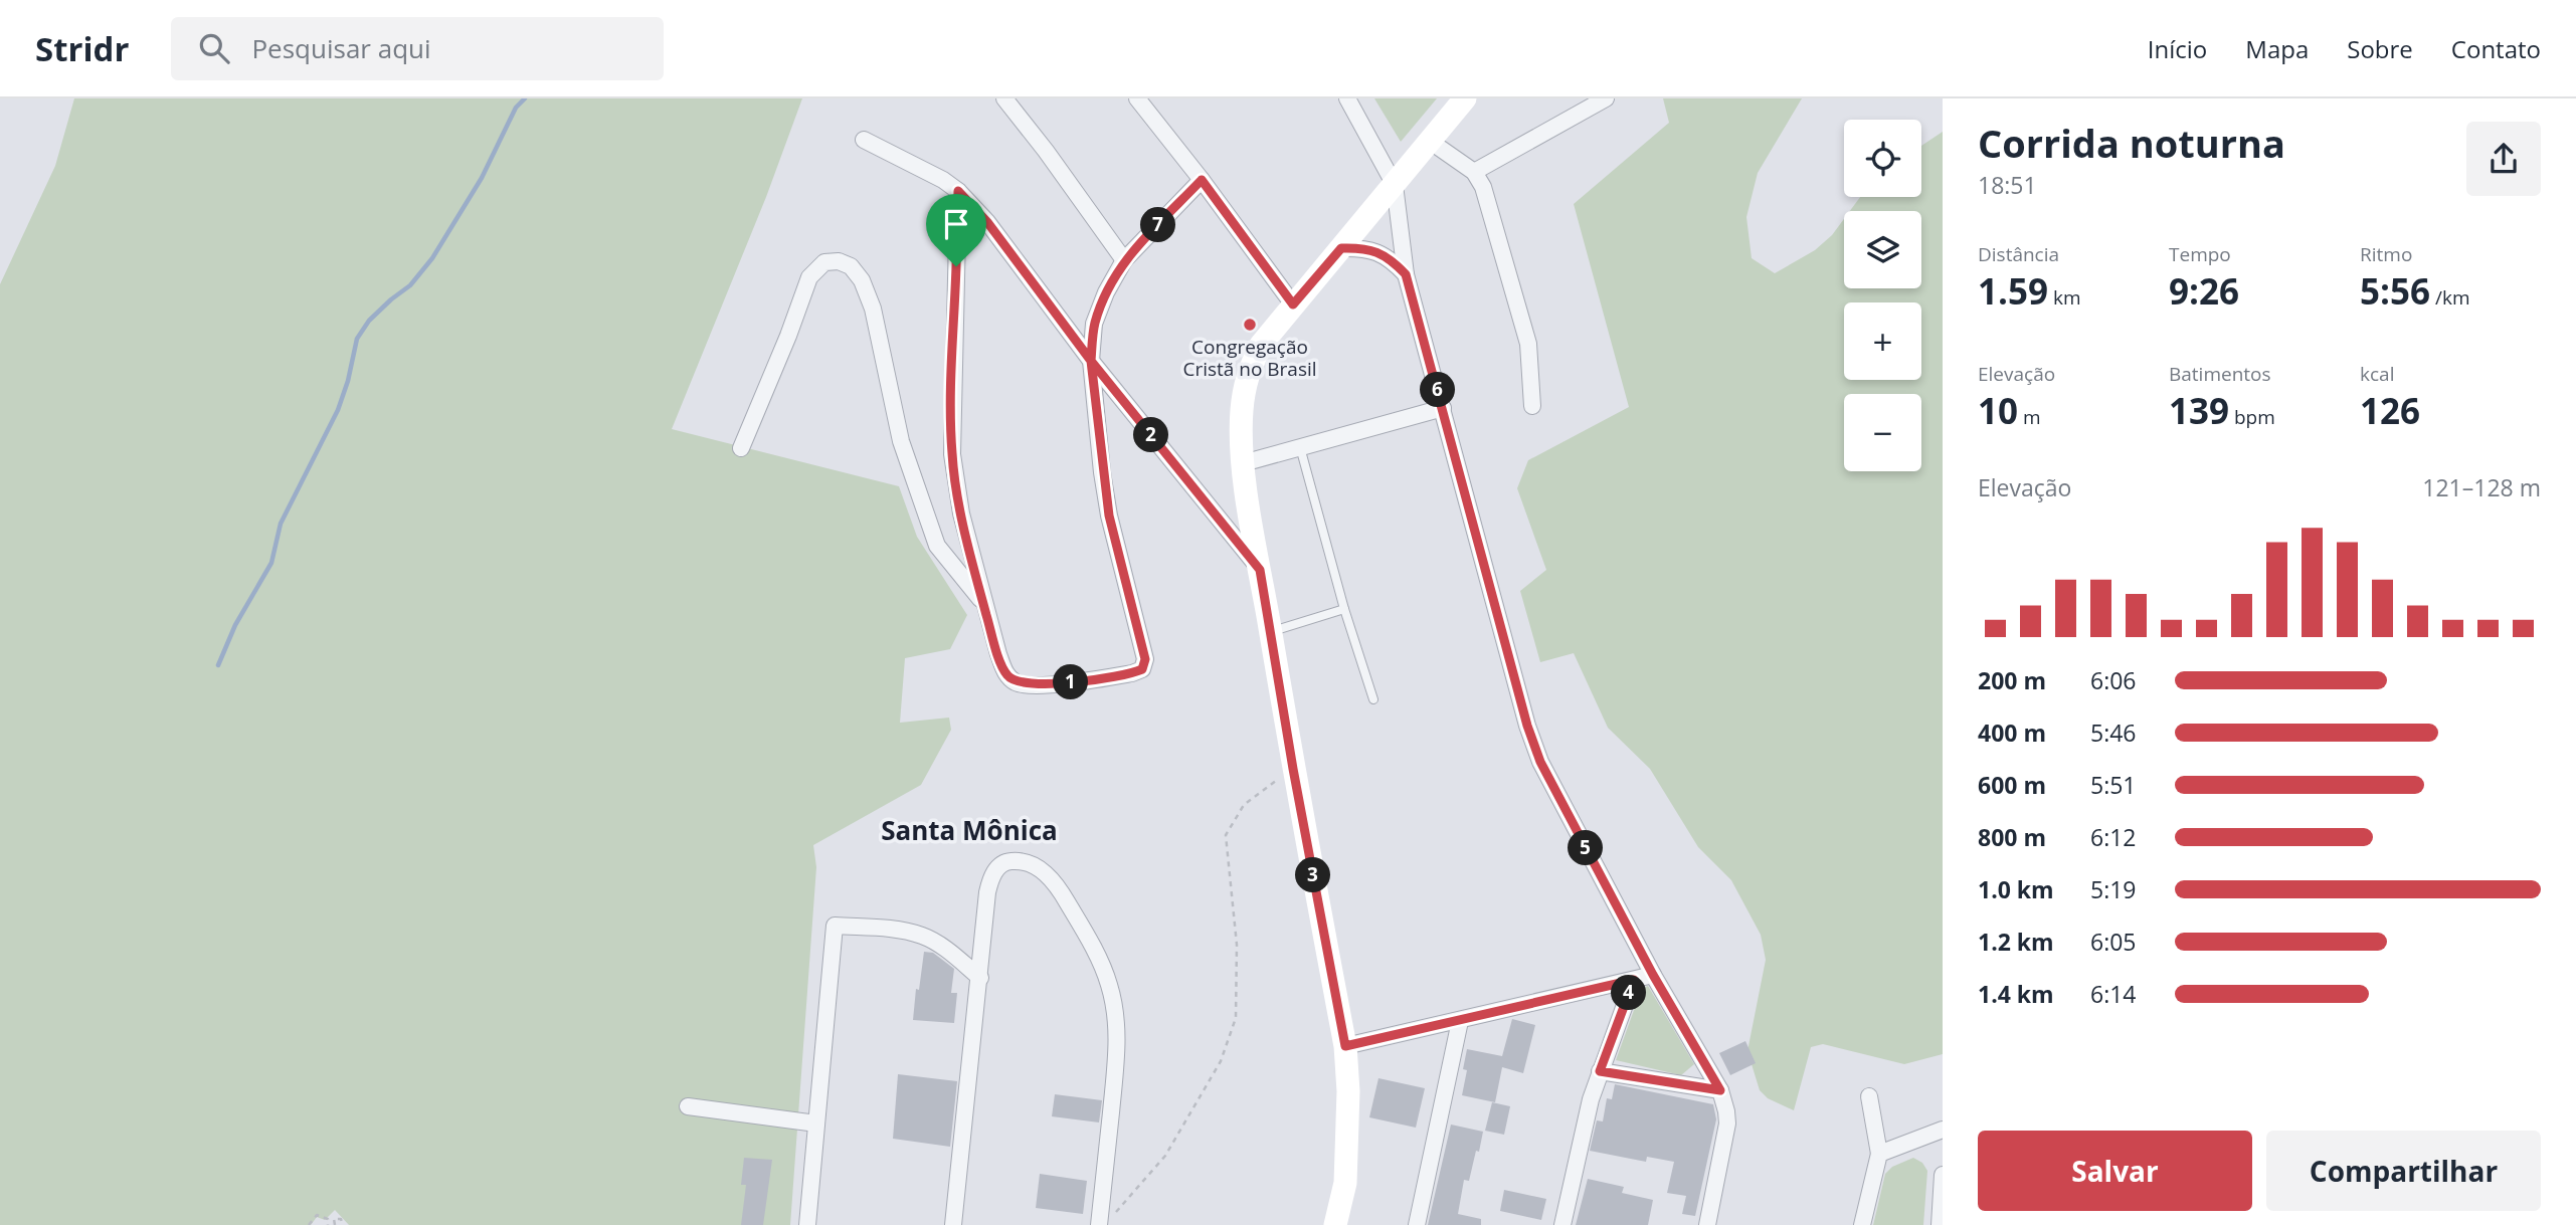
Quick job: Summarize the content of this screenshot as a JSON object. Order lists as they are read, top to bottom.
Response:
{
  "districts": ["Santa Mônica"],
  "places": ["Congregação Cristã no Brasil"],
  "page": {
    "header": "Stridr",
    "search": "Pesquisar aqui",
    "nav": [
      "Início",
      "Mapa",
      "Sobre",
      "Contato"
    ],
    "heading": ["Corrida noturna", "18:51"],
    "map_buttons": ["+", "−"],
    "pins": [
      "7",
      "6",
      "2",
      "1",
      "5",
      "3",
      "4"
    ],
    "stats": [
      ["Distância", "1.59 km"],
      ["Tempo", "9:26"],
      ["Ritmo", "5:56 /km"],
      ["Elevação", "10 m"],
      ["Batimentos", "139 bpm"],
      ["kcal", "126"]
    ],
    "chart": ["Elevação", "121–128 m"],
    "list": [
      {
        "name": "200 m",
        "note": "6:06"
      },
      {
        "name": "400 m",
        "note": "5:46"
      },
      {
        "name": "600 m",
        "note": "5:51"
      },
      {
        "name": "800 m",
        "note": "6:12"
      },
      {
        "name": "1.0 km",
        "note": "5:19"
      },
      {
        "name": "1.2 km",
        "note": "6:05"
      },
      {
        "name": "1.4 km",
        "note": "6:14"
      }
    ],
    "buttons": ["Salvar", "Compartilhar"]
  }
}
